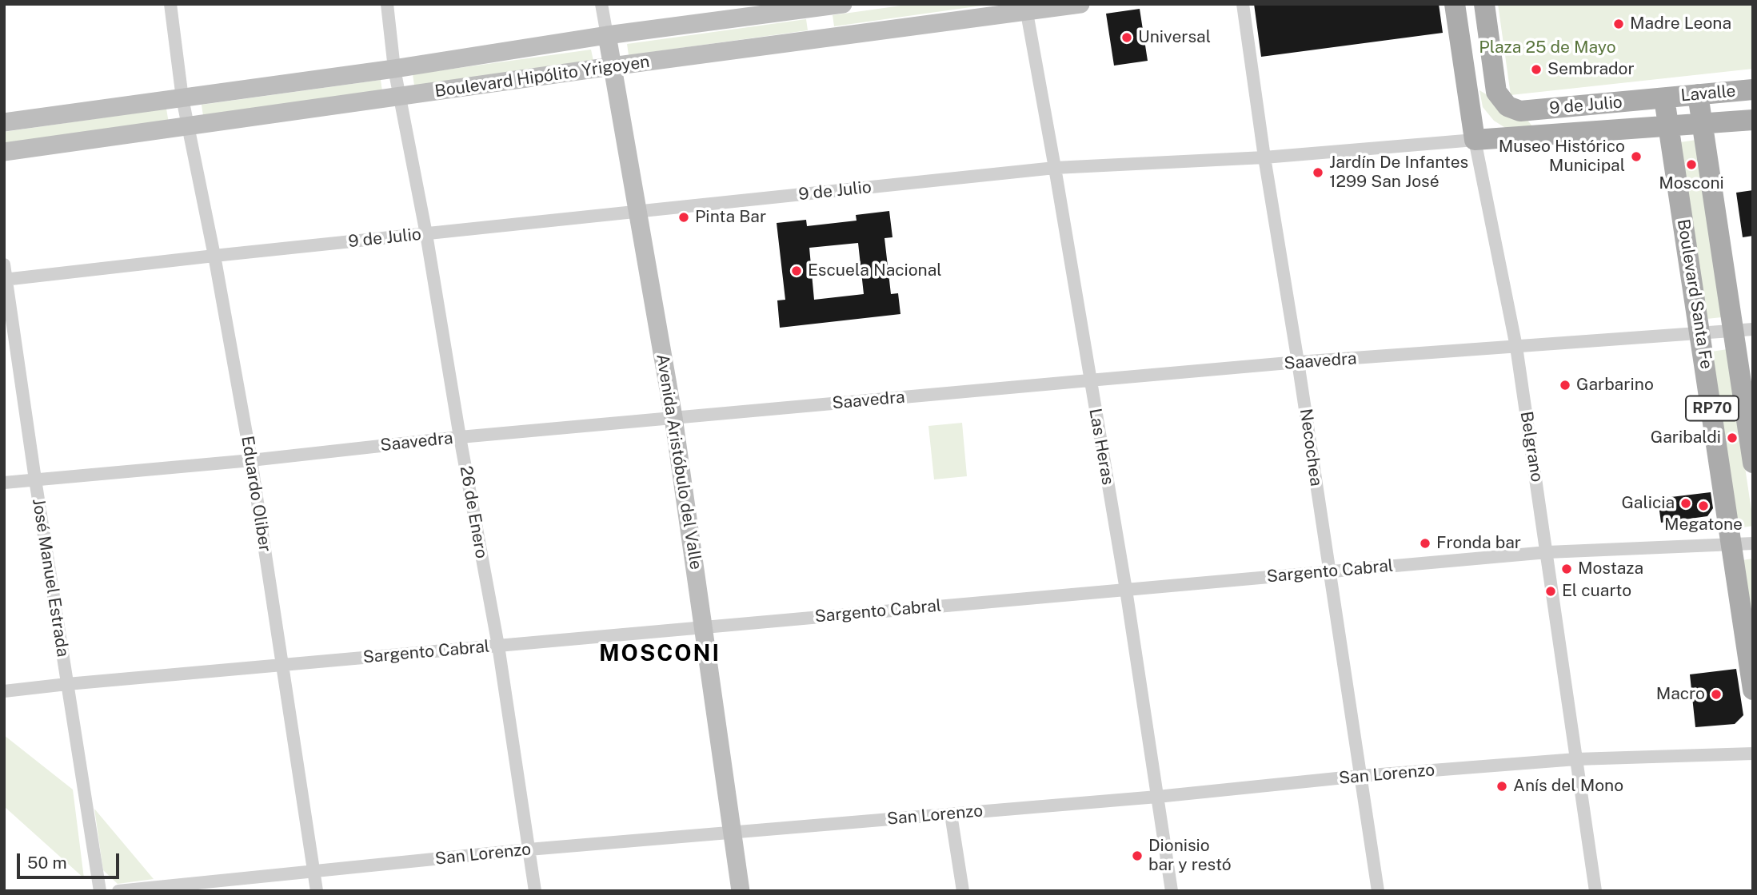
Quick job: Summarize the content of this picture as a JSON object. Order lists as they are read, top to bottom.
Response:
{
  "streets": {
    "main road": [
      "Boulevard Hipólito Yrigoyen",
      "Lavalle",
      "9 de Julio",
      "Boulevard Santa Fe",
      "RP70",
      "Belgrano",
      "Avenida Aristóbulo del Valle"
    ],
    "street": [
      "Saavedra",
      "Las Heras",
      "Necochea",
      "Eduardo Oliber",
      "26 de Enero",
      "Sargento Cabral",
      "José Manuel Estrada",
      "San Lorenzo"
    ]
  },
  "crossings": [
    ["Boulevard Hipólito Yrigoyen", "Las Heras"],
    ["Boulevard Hipólito Yrigoyen", "Avenida Aristóbulo del Valle"],
    ["Boulevard Hipólito Yrigoyen", "Eduardo Oliber"],
    ["Boulevard Hipólito Yrigoyen", "26 de Enero"],
    ["Lavalle", "9 de Julio"],
    ["Lavalle", "Boulevard Santa Fe"],
    ["9 de Julio", "Boulevard Santa Fe"],
    ["9 de Julio", "Las Heras"],
    ["9 de Julio", "Belgrano"],
    ["9 de Julio", "Necochea"],
    ["9 de Julio", "Avenida Aristóbulo del Valle"],
    ["9 de Julio", "Eduardo Oliber"],
    ["9 de Julio", "26 de Enero"],
    ["9 de Julio", "José Manuel Estrada"],
    ["Boulevard Santa Fe", "Saavedra"],
    ["Boulevard Santa Fe", "Sargento Cabral"],
    ["Saavedra", "Las Heras"],
    ["Saavedra", "Belgrano"],
    ["Saavedra", "Necochea"],
    ["Saavedra", "Avenida Aristóbulo del Valle"],
    ["Saavedra", "Eduardo Oliber"],
    ["Saavedra", "26 de Enero"],
    ["Saavedra", "José Manuel Estrada"],
    ["Las Heras", "Sargento Cabral"],
    ["Las Heras", "San Lorenzo"],
    ["Belgrano", "Sargento Cabral"],
    ["Belgrano", "San Lorenzo"],
    ["Necochea", "Sargento Cabral"],
    ["Necochea", "San Lorenzo"],
    ["Avenida Aristóbulo del Valle", "Sargento Cabral"],
    ["Avenida Aristóbulo del Valle", "San Lorenzo"],
    ["Eduardo Oliber", "Sargento Cabral"],
    ["Eduardo Oliber", "San Lorenzo"],
    ["26 de Enero", "Sargento Cabral"],
    ["26 de Enero", "San Lorenzo"],
    ["Sargento Cabral", "José Manuel Estrada"]
  ],
  "districts": ["MOSCONI"],
  "parks": ["Plaza 25 de Mayo"],
  "places": [
    "Madre Leona",
    "Universal",
    "Sembrador",
    "Museo Histórico Municipal",
    "Mosconi",
    "Jardín De Infantes 1299 San José",
    "Pinta Bar",
    "Escuela Nacional",
    "Garbarino",
    "Garibaldi",
    "Galicia",
    "Megatone",
    "Fronda bar",
    "Mostaza",
    "El cuarto",
    "Macro",
    "Anís del Mono",
    "Dionisio bar y restó"
  ],
  "scale_bar": "50 m"
}
